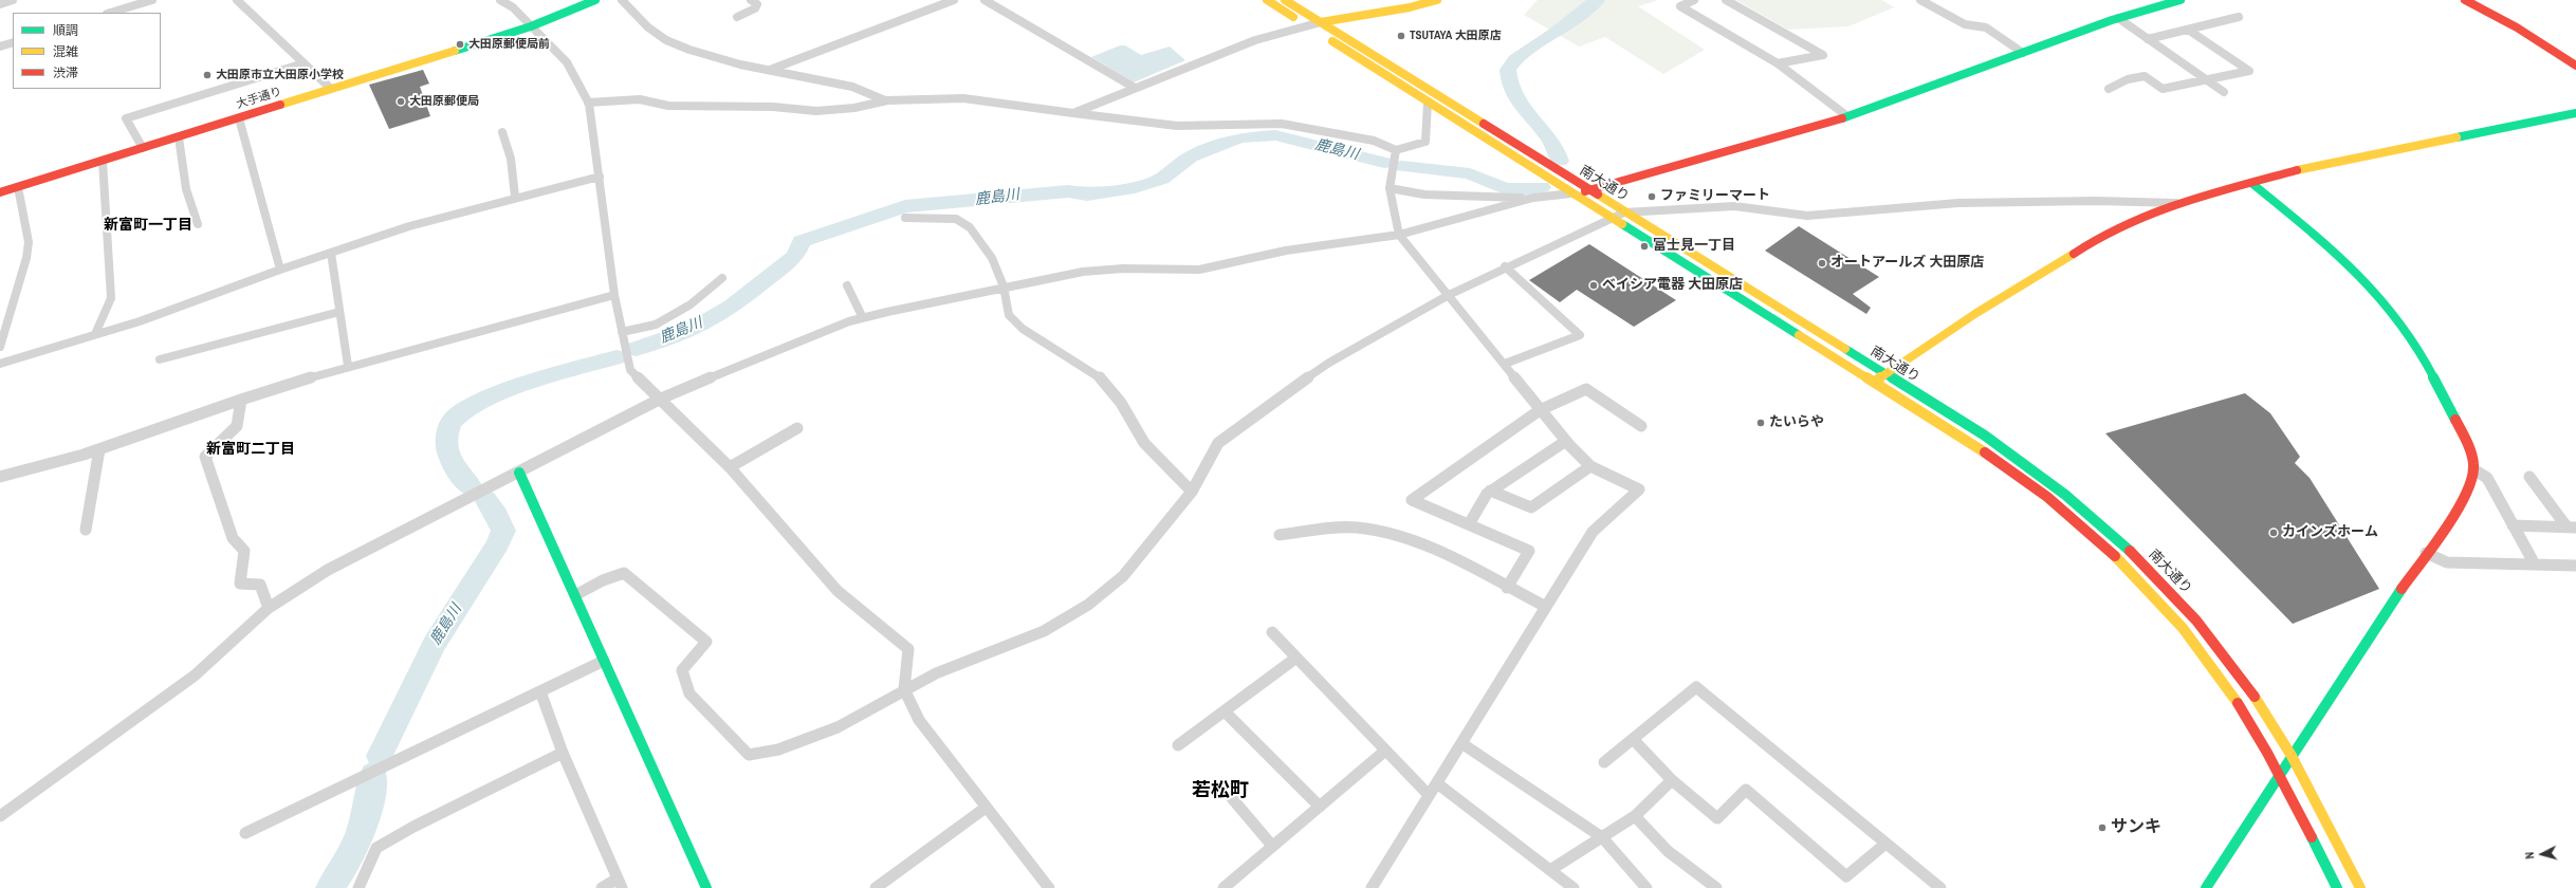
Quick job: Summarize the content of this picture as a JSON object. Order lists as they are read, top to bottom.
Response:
{
  "streets": {
    "main road": ["大手通り", "南大通り"]
  },
  "districts": ["新富町一丁目", "新富町二丁目", "若松町"],
  "water": ["鹿島川"],
  "places": [
    "TSUTAYA 大田原店",
    "大田原郵便局前",
    "大田原市立大田原小学校",
    "大田原郵便局",
    "ファミリーマート",
    "富士見一丁目",
    "オートアールズ 大田原店",
    "ベイシア電器 大田原店",
    "たいらや",
    "カインズホーム",
    "サンキ"
  ],
  "legend": ["順調", "混雑", "渋滞"],
  "north": "left"
}
